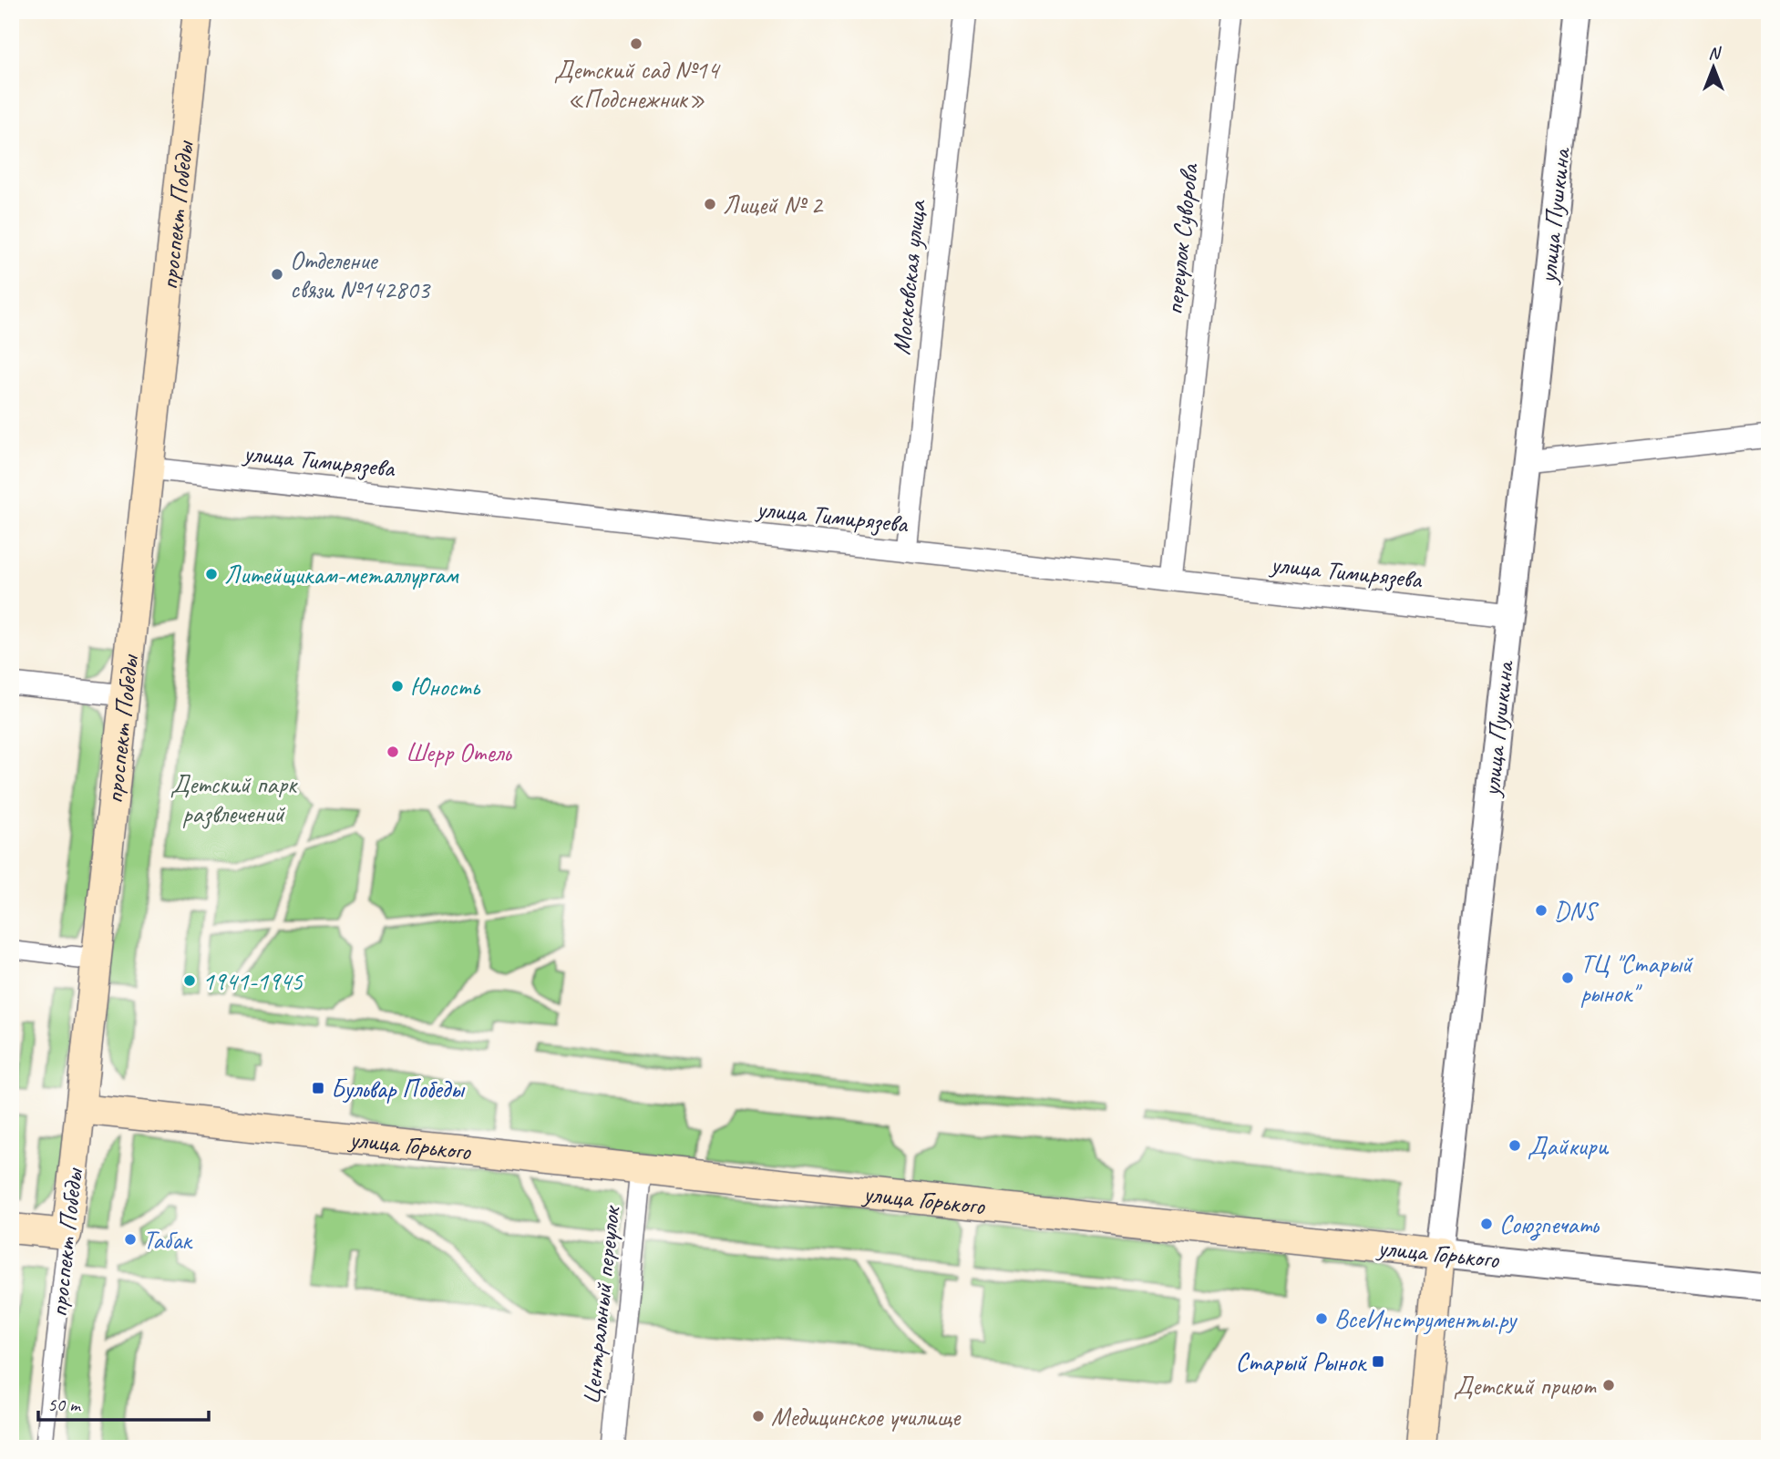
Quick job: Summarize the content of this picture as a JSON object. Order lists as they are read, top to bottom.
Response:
{
  "streets": {
    "main road": ["проспект Победы", "улица Пушкина", "улица Горького"],
    "street": [
      "переулок Суворова",
      "Московская улица",
      "улица Тимирязева",
      "Центральный переулок"
    ]
  },
  "crossings": [
    ["проспект Победы", "улица Тимирязева"],
    ["проспект Победы", "улица Горького"],
    ["улица Пушкина", "улица Тимирязева"],
    ["улица Пушкина", "улица Горького"],
    ["переулок Суворова", "улица Тимирязева"],
    ["Московская улица", "улица Тимирязева"],
    ["улица Горького", "Центральный переулок"]
  ],
  "parks": ["Детский парк развлечений"],
  "places": {
    "other": [
      "Детский сад №14 «Подснежник»",
      "Лицей № 2",
      "Отделение связи №142803",
      "Литейщикам-металлургам",
      "Юность",
      "Шерр Отель",
      "DNS",
      "ТЦ \"Старый рынок\"",
      "1941-1945",
      "Дайкири",
      "Союзпечать",
      "Табак",
      "ВсеИнструменты.ру",
      "Детский приют",
      "Медицинское училище"
    ],
    "transit": ["Бульвар Победы", "Старый Рынок"]
  },
  "scale_bar": "50 m",
  "north": "top"
}
